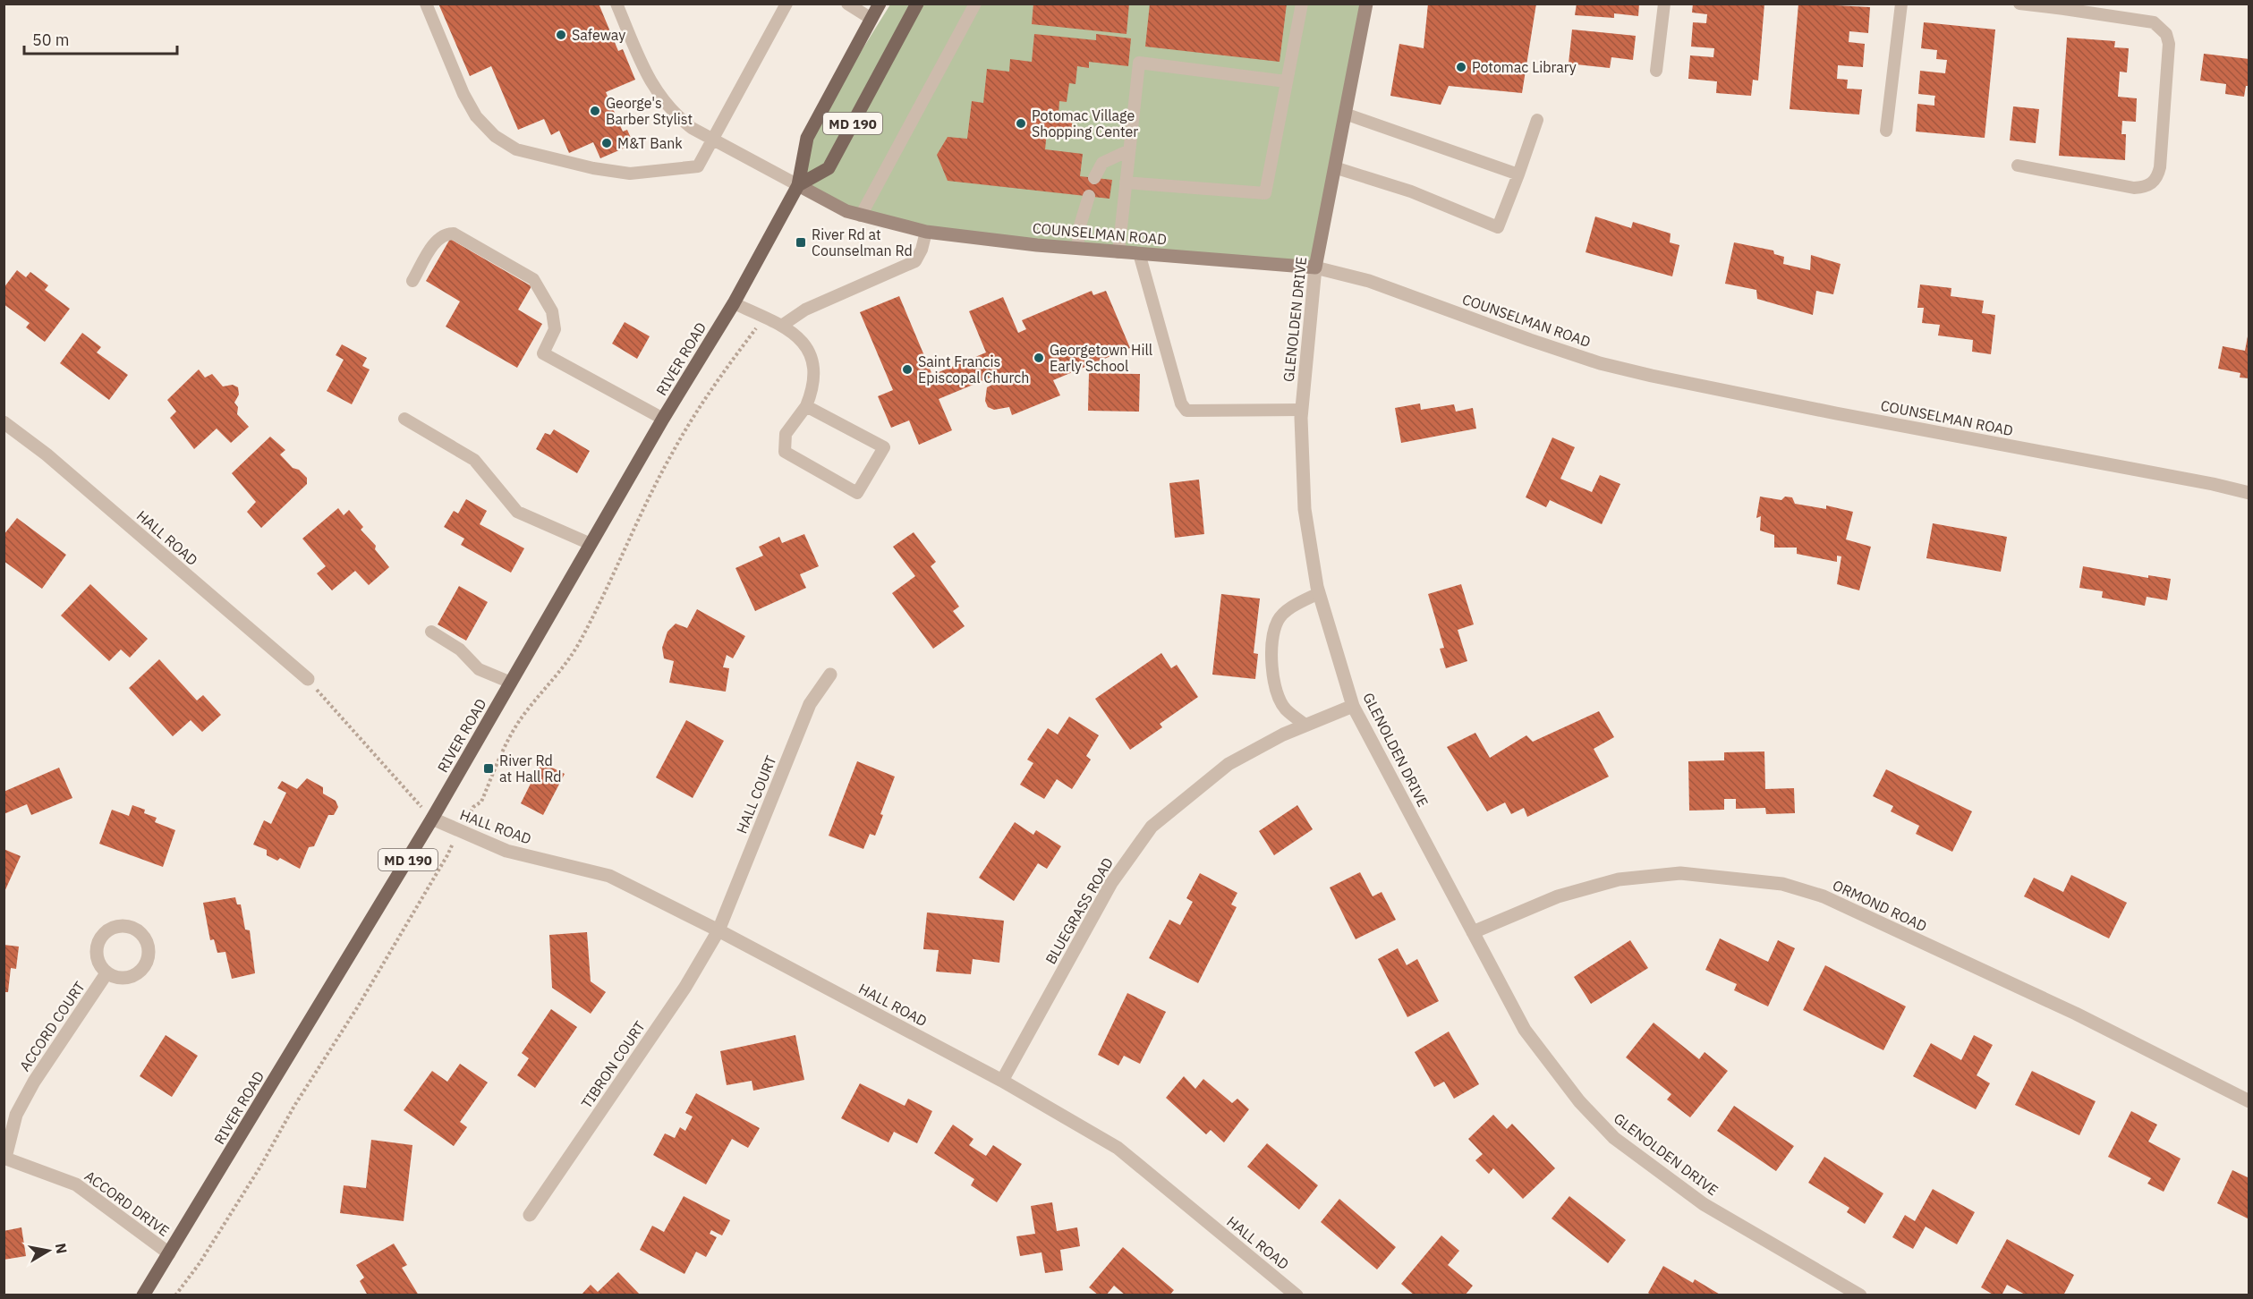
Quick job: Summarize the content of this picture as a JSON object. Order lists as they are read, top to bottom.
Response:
{
  "streets": {
    "main road": ["MD 190", "RIVER ROAD"],
    "street": [
      "COUNSELMAN ROAD",
      "GLENOLDEN DRIVE",
      "HALL ROAD",
      "HALL COURT",
      "ORMOND ROAD",
      "BLUEGRASS ROAD",
      "ACCORD COURT",
      "TIBRON COURT",
      "ACCORD DRIVE"
    ]
  },
  "crossings": [
    ["MD 190", "COUNSELMAN ROAD"],
    ["MD 190", "RIVER ROAD"],
    ["COUNSELMAN ROAD", "GLENOLDEN DRIVE"],
    ["COUNSELMAN ROAD", "RIVER ROAD"],
    ["GLENOLDEN DRIVE", "ORMOND ROAD"],
    ["GLENOLDEN DRIVE", "BLUEGRASS ROAD"],
    ["RIVER ROAD", "HALL ROAD"],
    ["RIVER ROAD", "ACCORD DRIVE"],
    ["HALL ROAD", "HALL COURT"],
    ["HALL ROAD", "BLUEGRASS ROAD"],
    ["HALL ROAD", "TIBRON COURT"],
    ["HALL COURT", "TIBRON COURT"],
    ["ACCORD COURT", "ACCORD DRIVE"]
  ],
  "places": {
    "other": [
      "Safeway",
      "Potomac Library",
      "George's Barber Stylist",
      "Potomac Village Shopping Center",
      "M&T Bank",
      "Georgetown Hill Early School",
      "Saint Francis Episcopal Church"
    ],
    "transit": ["River Rd at Counselman Rd", "River Rd at Hall Rd"]
  },
  "scale_bar": "50 m",
  "north": "right"
}
